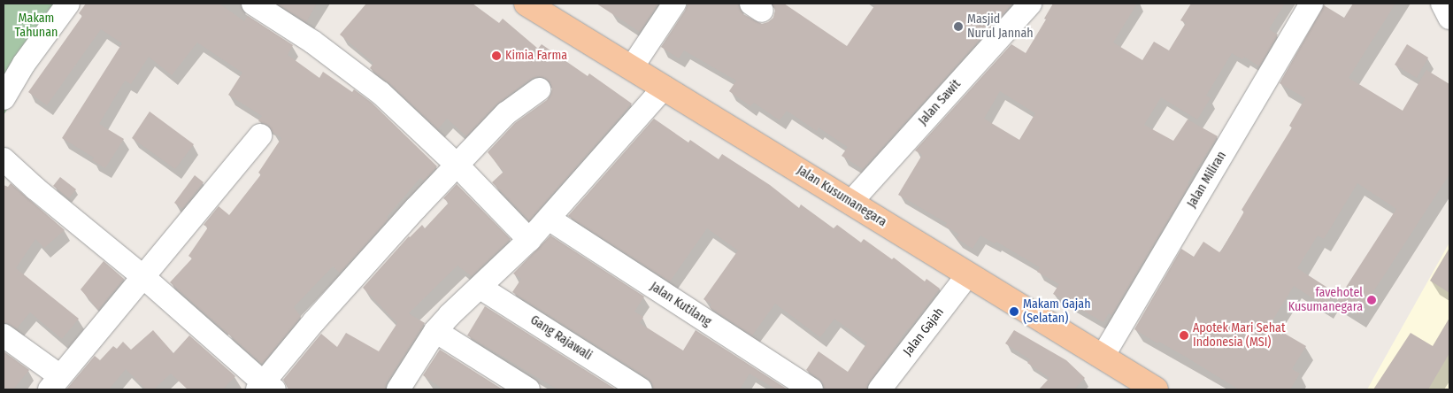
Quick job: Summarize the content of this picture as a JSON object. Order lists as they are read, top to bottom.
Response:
{
  "streets": {
    "main road": ["Jalan Kusumanegara"],
    "street": [
      "Jalan Sawit",
      "Jalan Miliran",
      "Jalan Kutilang",
      "Jalan Gajah",
      "Gang Rajawali"
    ]
  },
  "crossings": [
    ["Jalan Sawit", "Jalan Kusumanegara"],
    ["Jalan Miliran", "Jalan Kusumanegara"],
    ["Jalan Kusumanegara", "Jalan Gajah"]
  ],
  "parks": ["Makam Tahunan"],
  "places": [
    "Masjid Nurul Jannah",
    "Kimia Farma",
    "favehotel Kusumanegara",
    "Makam Gajah (Selatan)",
    "Apotek Mari Sehat Indonesia (MSI)"
  ]
}
